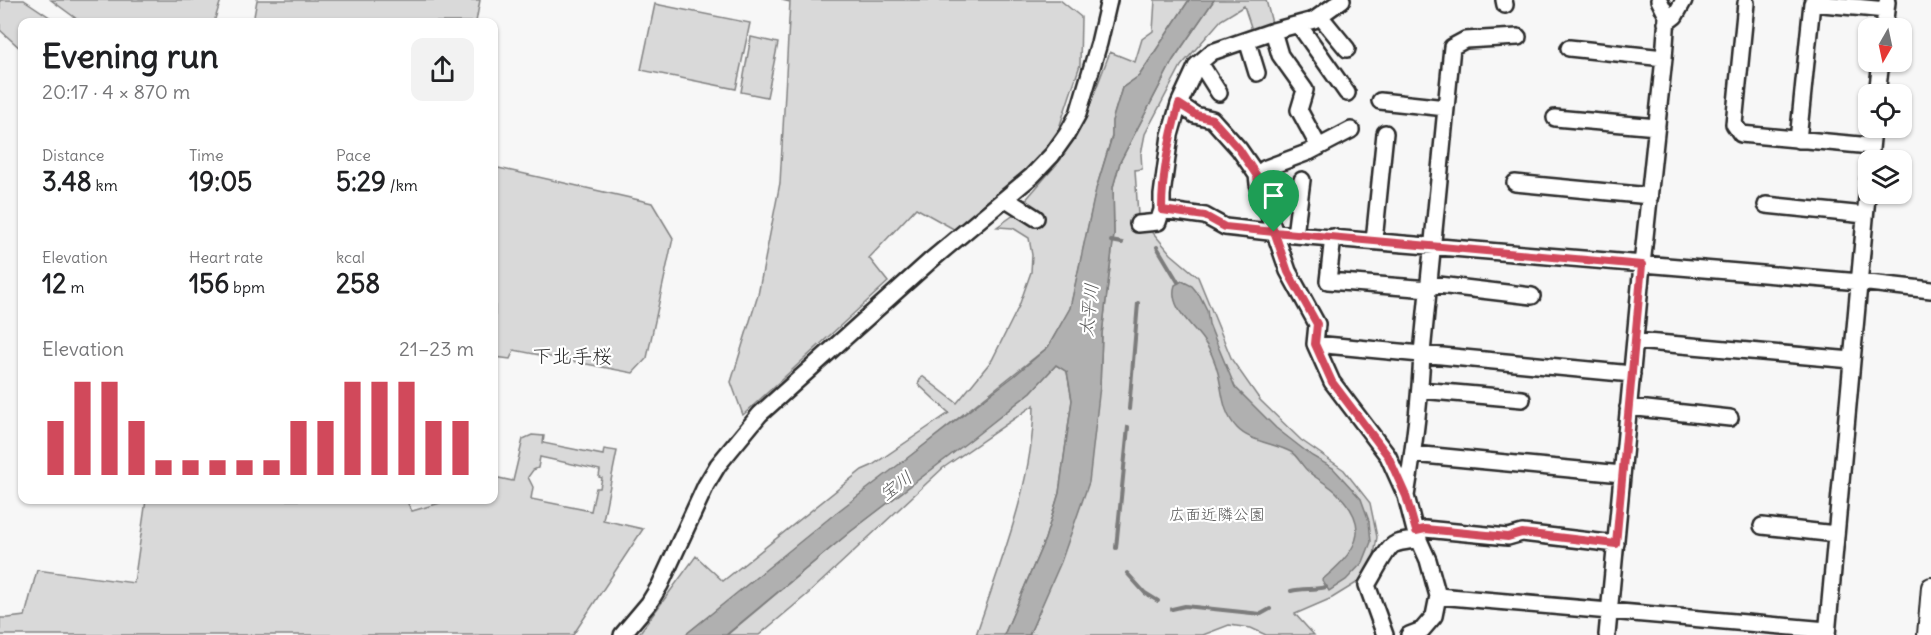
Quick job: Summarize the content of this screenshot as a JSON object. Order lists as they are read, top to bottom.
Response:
{
  "districts": ["下北手桜"],
  "water": ["太平川", "宝川"],
  "parks": ["広面近隣公園"],
  "north": "bottom",
  "page": {
    "heading": ["Evening run", "20:17 · 4 × 870 m"],
    "stats": [
      ["Distance", "3.48 km"],
      ["Time", "19:05"],
      ["Pace", "5:29 /km"],
      ["Elevation", "12 m"],
      ["Heart rate", "156 bpm"],
      ["kcal", "258"]
    ],
    "chart": ["Elevation", "21–23 m"]
  }
}
